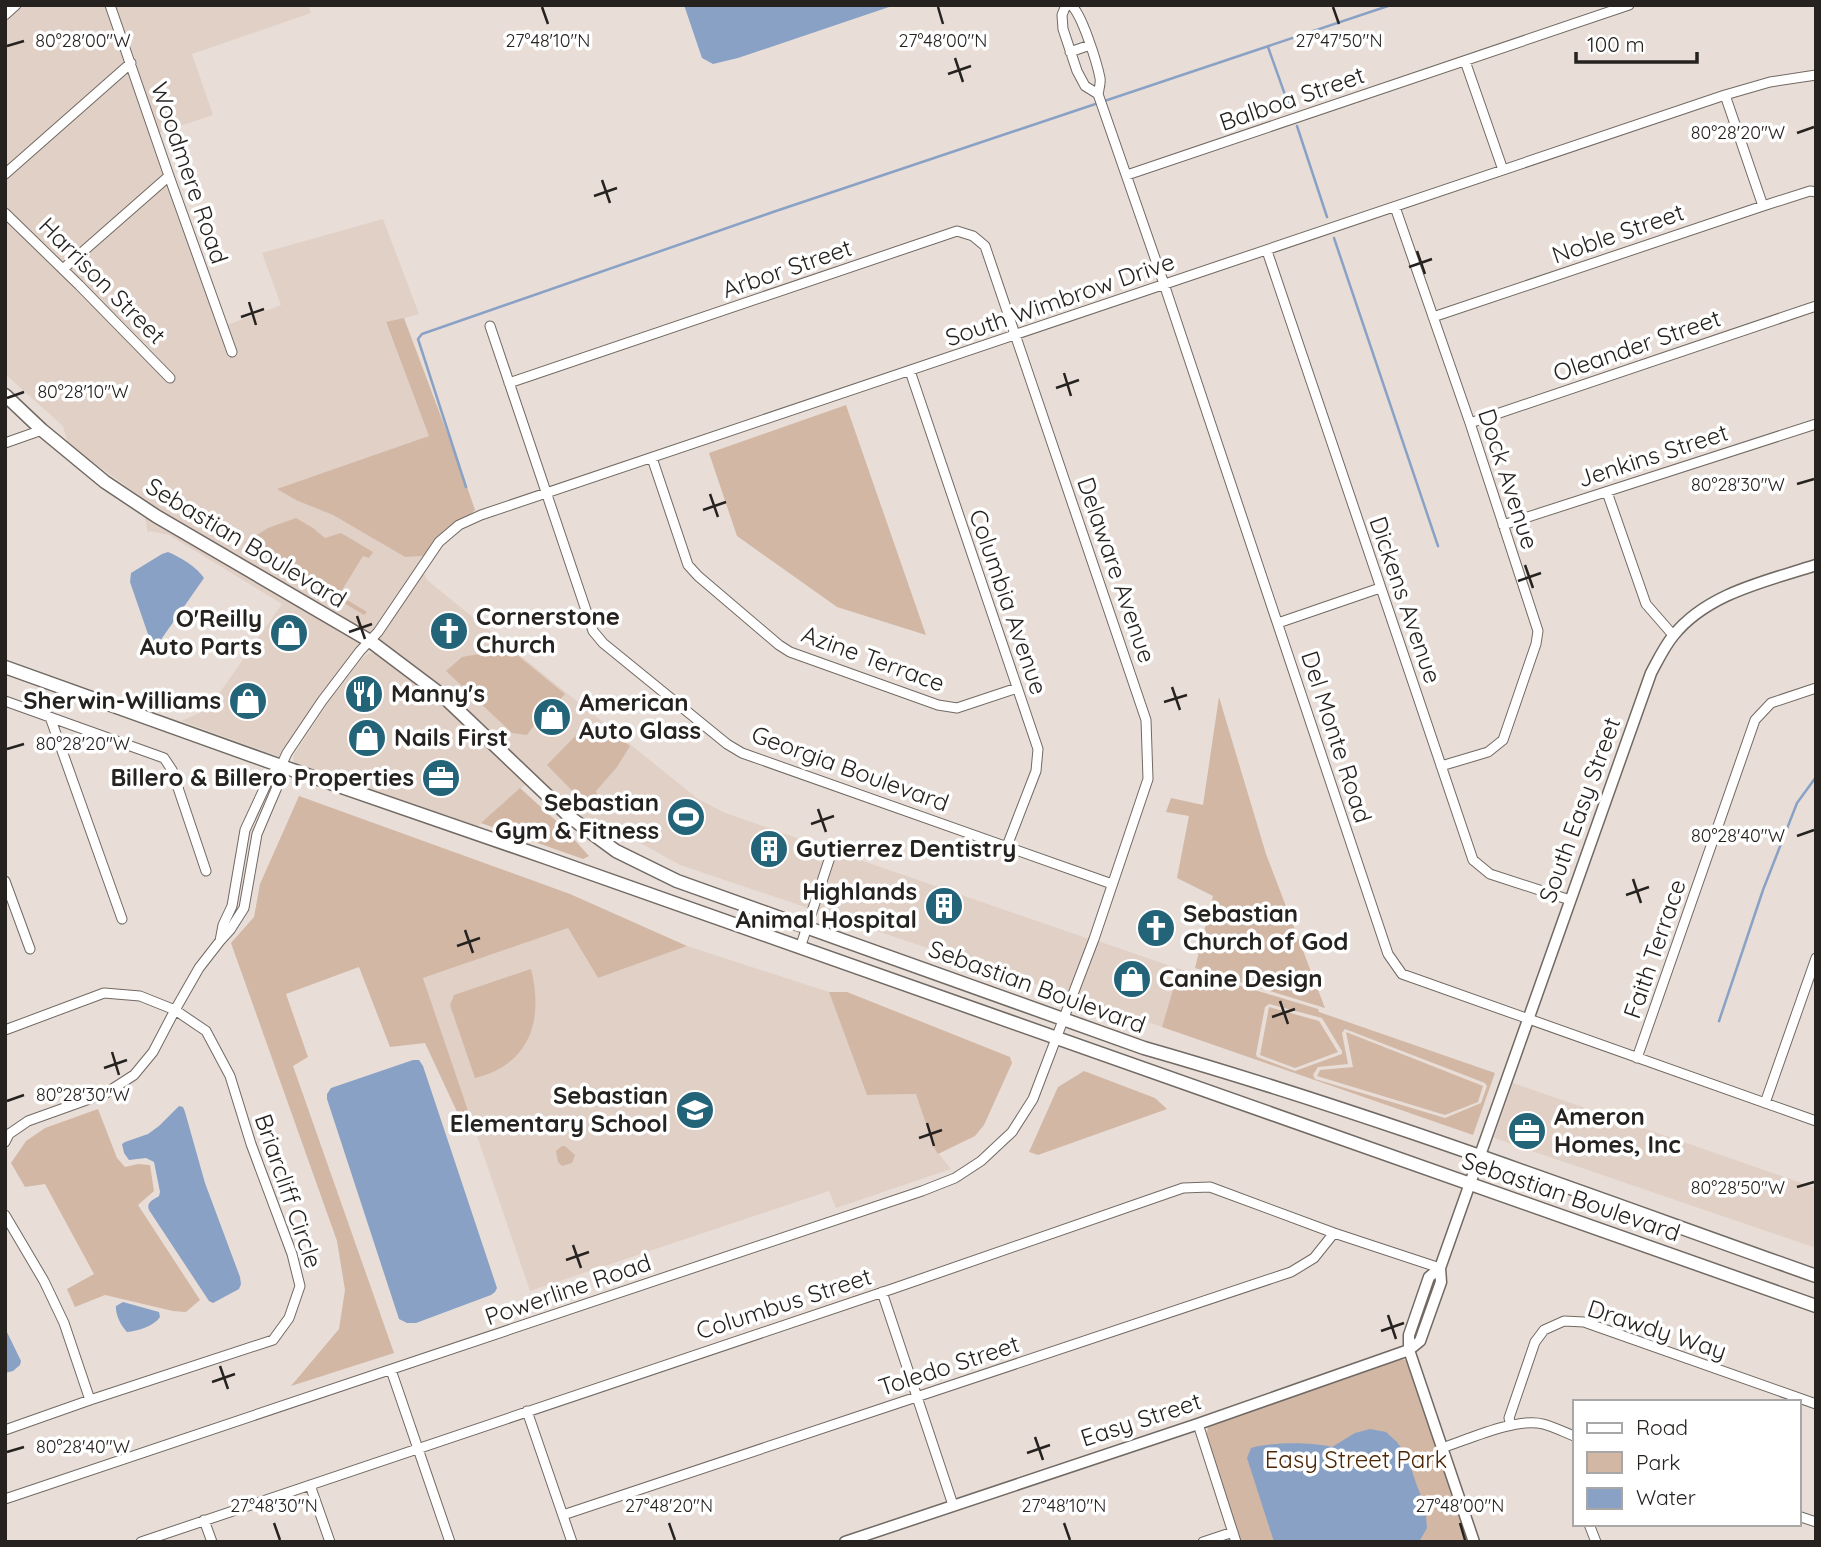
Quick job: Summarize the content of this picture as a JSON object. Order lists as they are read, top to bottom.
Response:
{
  "streets": {
    "main road": ["Sebastian Boulevard"],
    "street": [
      "Balboa Street",
      "Woodmere Road",
      "Noble Street",
      "Arbor Street",
      "Harrison Street",
      "South Wimbrow Drive",
      "Oleander Street",
      "Jenkins Street",
      "Dock Avenue",
      "Delaware Avenue",
      "Dickens Avenue",
      "Columbia Avenue",
      "Azine Terrace",
      "Del Monte Road",
      "Georgia Boulevard",
      "South Easy Street",
      "Faith Terrace",
      "Briarcliff Circle",
      "Powerline Road",
      "Columbus Street",
      "Drawdy Way",
      "Toledo Street",
      "Easy Street"
    ]
  },
  "crossings": [
    ["Balboa Street", "Del Monte Road"],
    ["Noble Street", "Dock Avenue"],
    ["Arbor Street", "South Wimbrow Drive"],
    ["Arbor Street", "Delaware Avenue"],
    ["Arbor Street", "Georgia Boulevard"],
    ["South Wimbrow Drive", "Dock Avenue"],
    ["South Wimbrow Drive", "Sebastian Boulevard"],
    ["South Wimbrow Drive", "Delaware Avenue"],
    ["South Wimbrow Drive", "Dickens Avenue"],
    ["South Wimbrow Drive", "Columbia Avenue"],
    ["South Wimbrow Drive", "Azine Terrace"],
    ["South Wimbrow Drive", "Del Monte Road"],
    ["South Wimbrow Drive", "Georgia Boulevard"],
    ["Oleander Street", "Dock Avenue"],
    ["Jenkins Street", "Dock Avenue"],
    ["Dock Avenue", "Dickens Avenue"],
    ["Sebastian Boulevard", "Delaware Avenue"],
    ["Sebastian Boulevard", "South Easy Street"],
    ["Sebastian Boulevard", "Powerline Road"],
    ["Delaware Avenue", "Georgia Boulevard"],
    ["Delaware Avenue", "Powerline Road"],
    ["Dickens Avenue", "South Easy Street"],
    ["Columbia Avenue", "Azine Terrace"],
    ["Columbia Avenue", "Georgia Boulevard"],
    ["Del Monte Road", "South Easy Street"],
    ["Del Monte Road", "Faith Terrace"],
    ["Columbus Street", "Toledo Street"]
  ],
  "parks": ["Easy Street Park"],
  "places": {
    "church": ["Cornerstone Church", "Sebastian Church of God"],
    "shop": [
      "O'Reilly Auto Parts",
      "Sherwin-Williams",
      "American Auto Glass",
      "Nails First",
      "Canine Design"
    ],
    "restaurant": ["Manny's"],
    "office": ["Billero & Billero Properties", "Ameron Homes, Inc"],
    "sports": ["Sebastian Gym & Fitness"],
    "building": ["Gutierrez Dentistry", "Highlands Animal Hospital"],
    "school or university": ["Sebastian Elementary School"]
  },
  "legend": ["Road", "Park", "Water"],
  "scale_bar": "100 m",
  "coordinates": [
    "80°28'00\"W",
    "27°48'10\"N",
    "27°48'00\"N",
    "27°47'50\"N",
    "80°28'20\"W",
    "80°28'10\"W",
    "80°28'30\"W",
    "80°28'40\"W",
    "80°28'50\"W",
    "27°48'30\"N",
    "27°48'20\"N"
  ]
}
